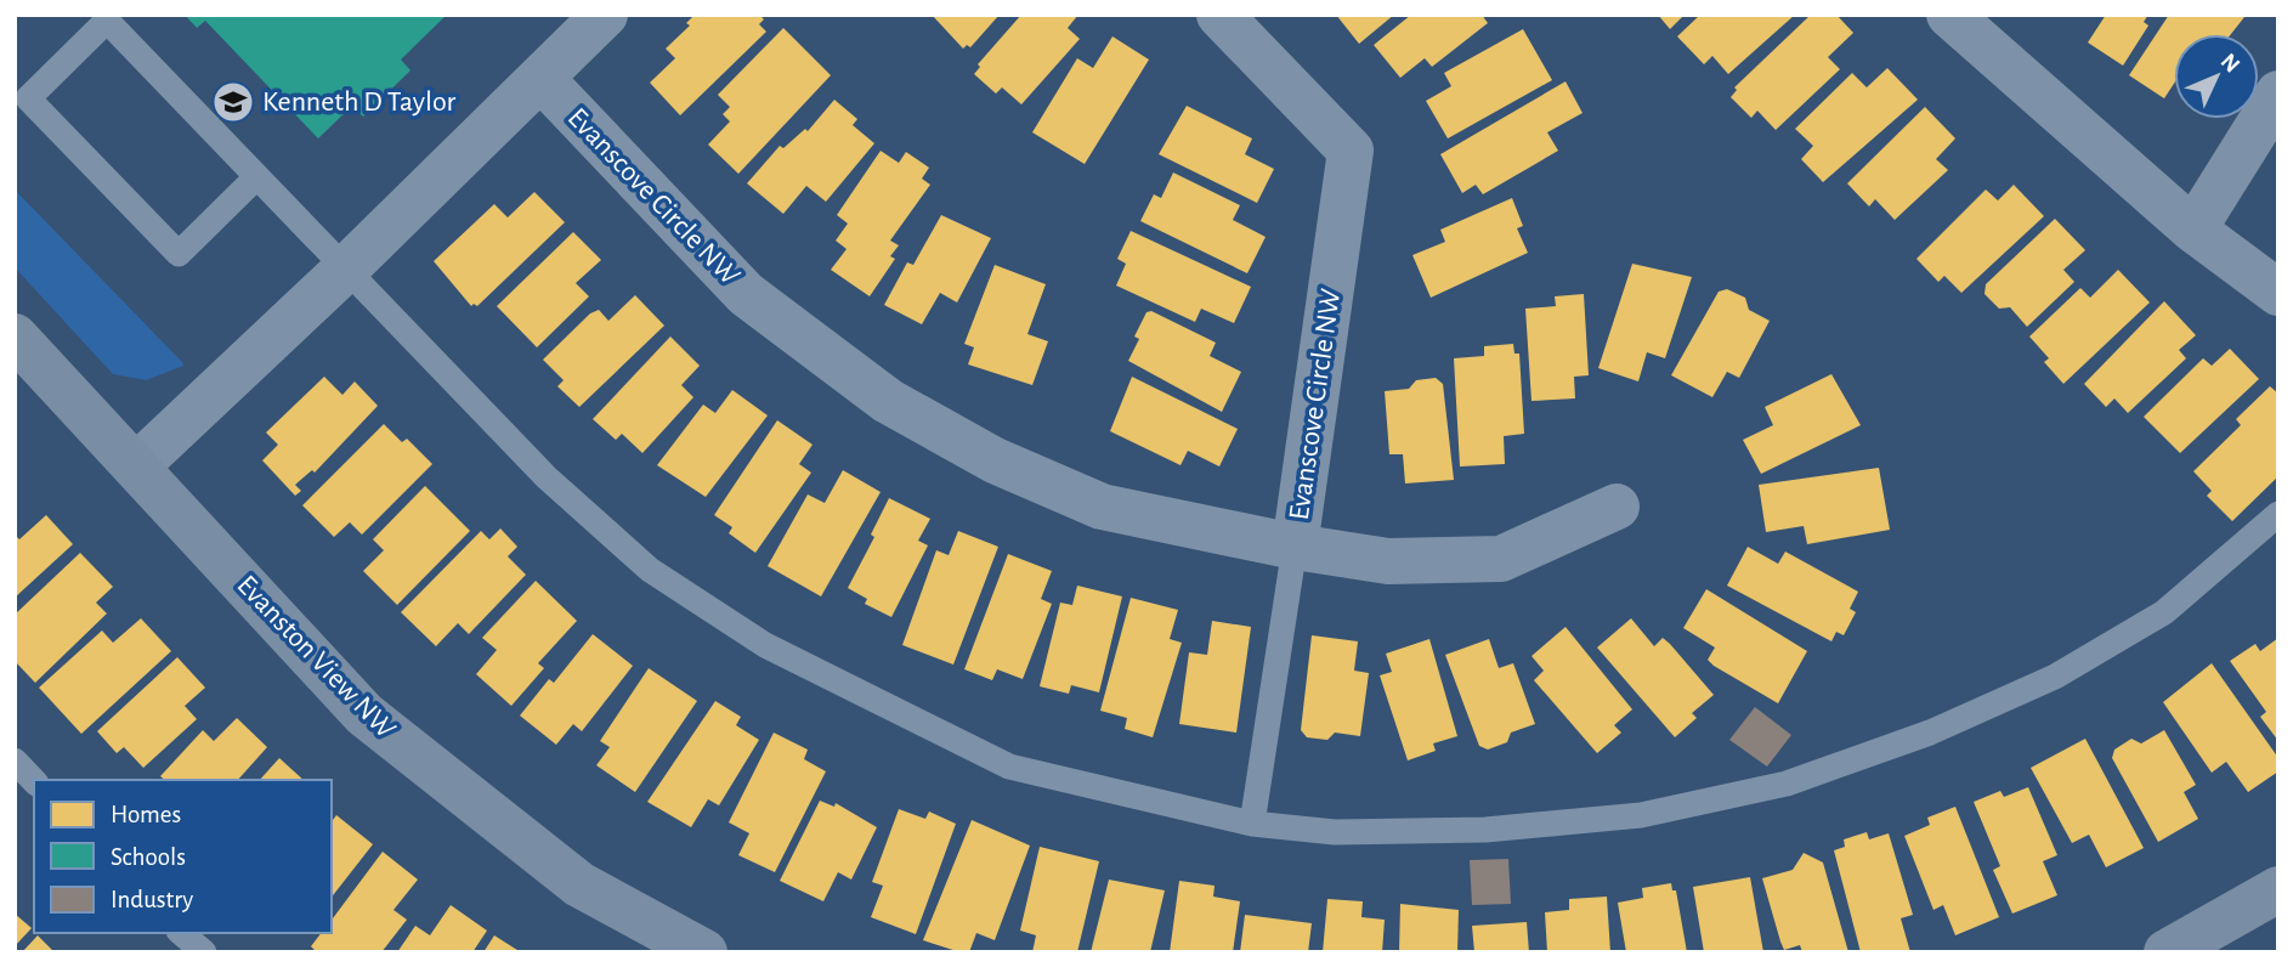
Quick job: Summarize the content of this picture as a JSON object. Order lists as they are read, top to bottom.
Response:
{
  "streets": {
    "street": ["Evanscove Circle NW", "Evanston View NW"]
  },
  "places": {
    "school or university": ["Kenneth D Taylor"]
  },
  "legend": ["Homes", "Schools", "Industry"],
  "north": "top right"
}
